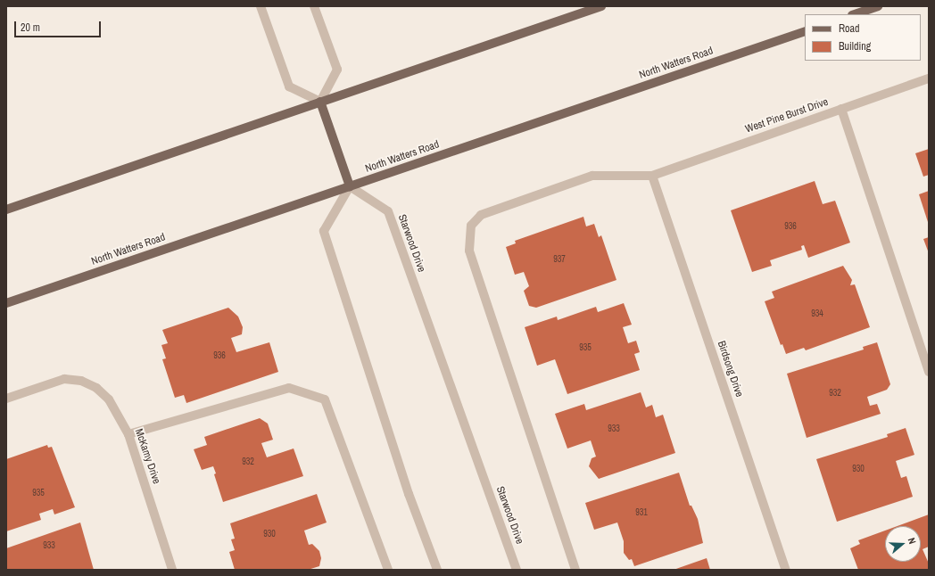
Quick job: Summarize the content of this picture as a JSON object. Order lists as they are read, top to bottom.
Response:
{
  "streets": {
    "main road": ["North Watters Road"],
    "street": [
      "West Pine Burst Drive",
      "Starwood Drive",
      "Birdsong Drive",
      "McKamy Drive"
    ]
  },
  "crossings": [
    ["North Watters Road", "Starwood Drive"],
    ["West Pine Burst Drive", "Birdsong Drive"]
  ],
  "house_numbers": [
    "936",
    "937",
    "934",
    "935",
    "936",
    "932",
    "933",
    "932",
    "930",
    "935",
    "931",
    "930",
    "933"
  ],
  "legend": ["Road", "Building"],
  "scale_bar": "20 m",
  "north": "right"
}
